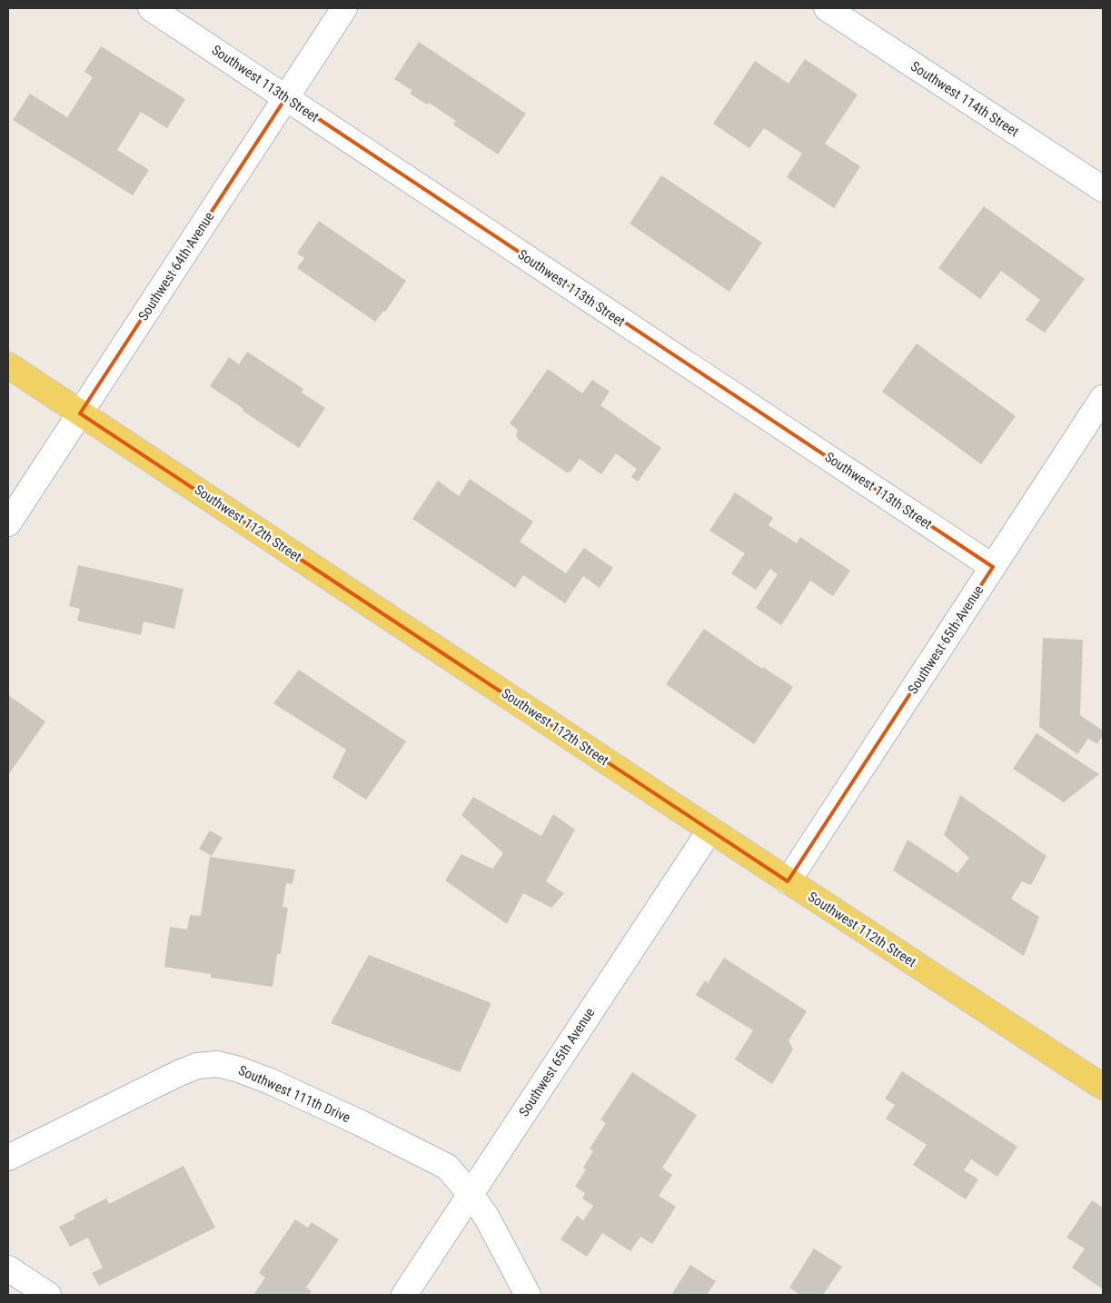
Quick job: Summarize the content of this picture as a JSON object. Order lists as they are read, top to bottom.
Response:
{
  "streets": {
    "main road": ["Southwest 112th Street"],
    "street": [
      "Southwest 113th Street",
      "Southwest 114th Street",
      "Southwest 64th Avenue",
      "Southwest 65th Avenue",
      "Southwest 111th Drive"
    ]
  },
  "crossings": [
    ["Southwest 113th Street", "Southwest 64th Avenue"],
    ["Southwest 113th Street", "Southwest 65th Avenue"],
    ["Southwest 64th Avenue", "Southwest 112th Street"],
    ["Southwest 112th Street", "Southwest 65th Avenue"],
    ["Southwest 65th Avenue", "Southwest 111th Drive"]
  ]
}
